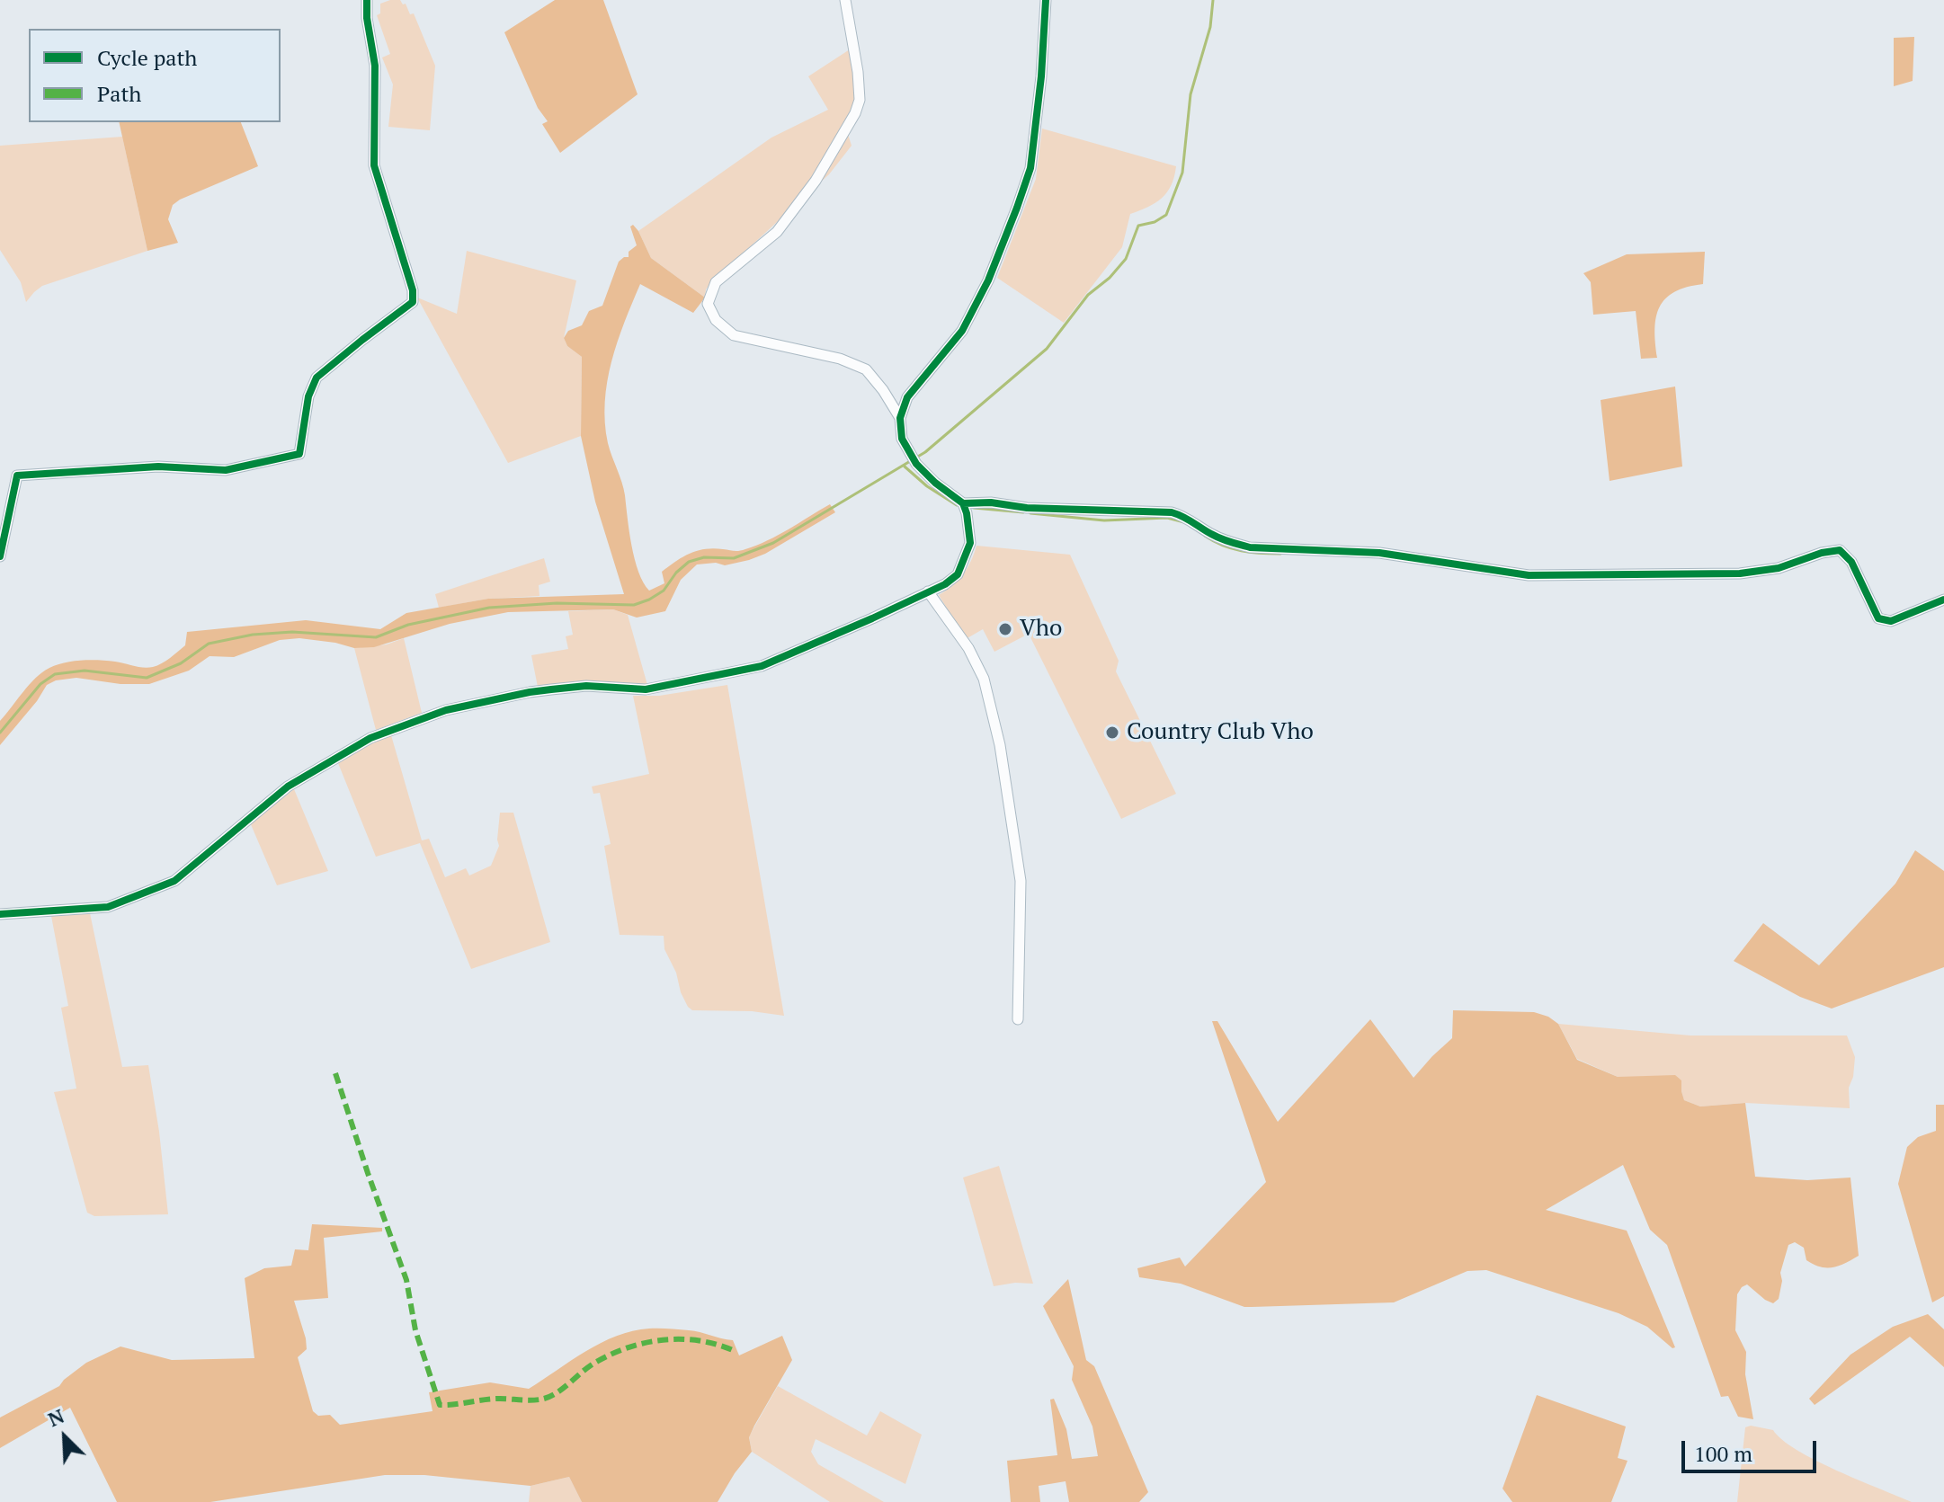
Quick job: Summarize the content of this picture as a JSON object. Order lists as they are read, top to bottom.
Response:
{
  "places": ["Vho", "Country Club Vho"],
  "legend": ["Cycle path", "Path"],
  "scale_bar": "100 m",
  "north": "top left"
}
